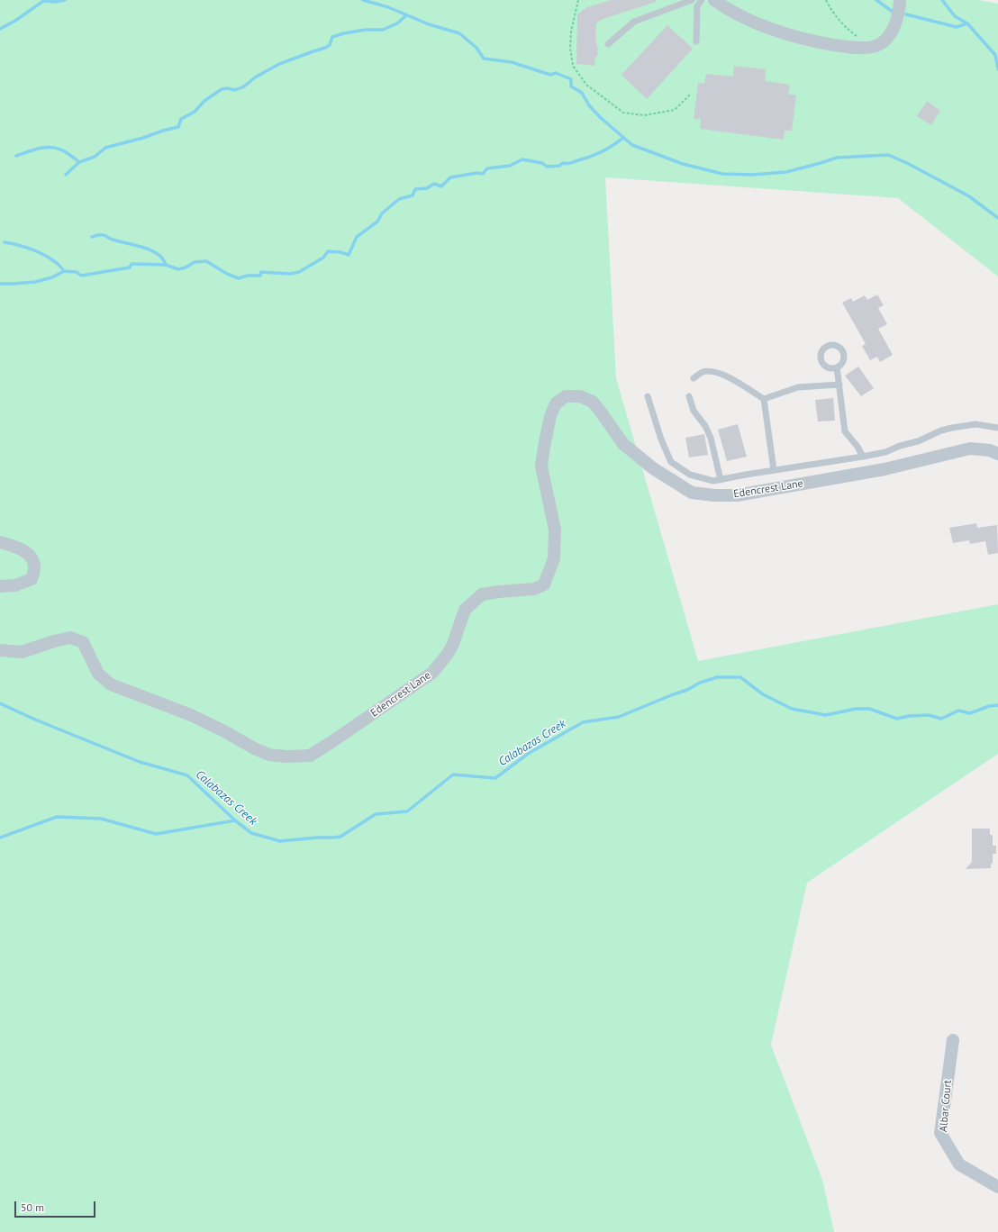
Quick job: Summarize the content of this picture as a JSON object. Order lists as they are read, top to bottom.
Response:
{
  "streets": {
    "street": ["Edencrest Lane", "Albar Court"]
  },
  "water": ["Calabazas Creek"],
  "scale_bar": "50 m"
}
